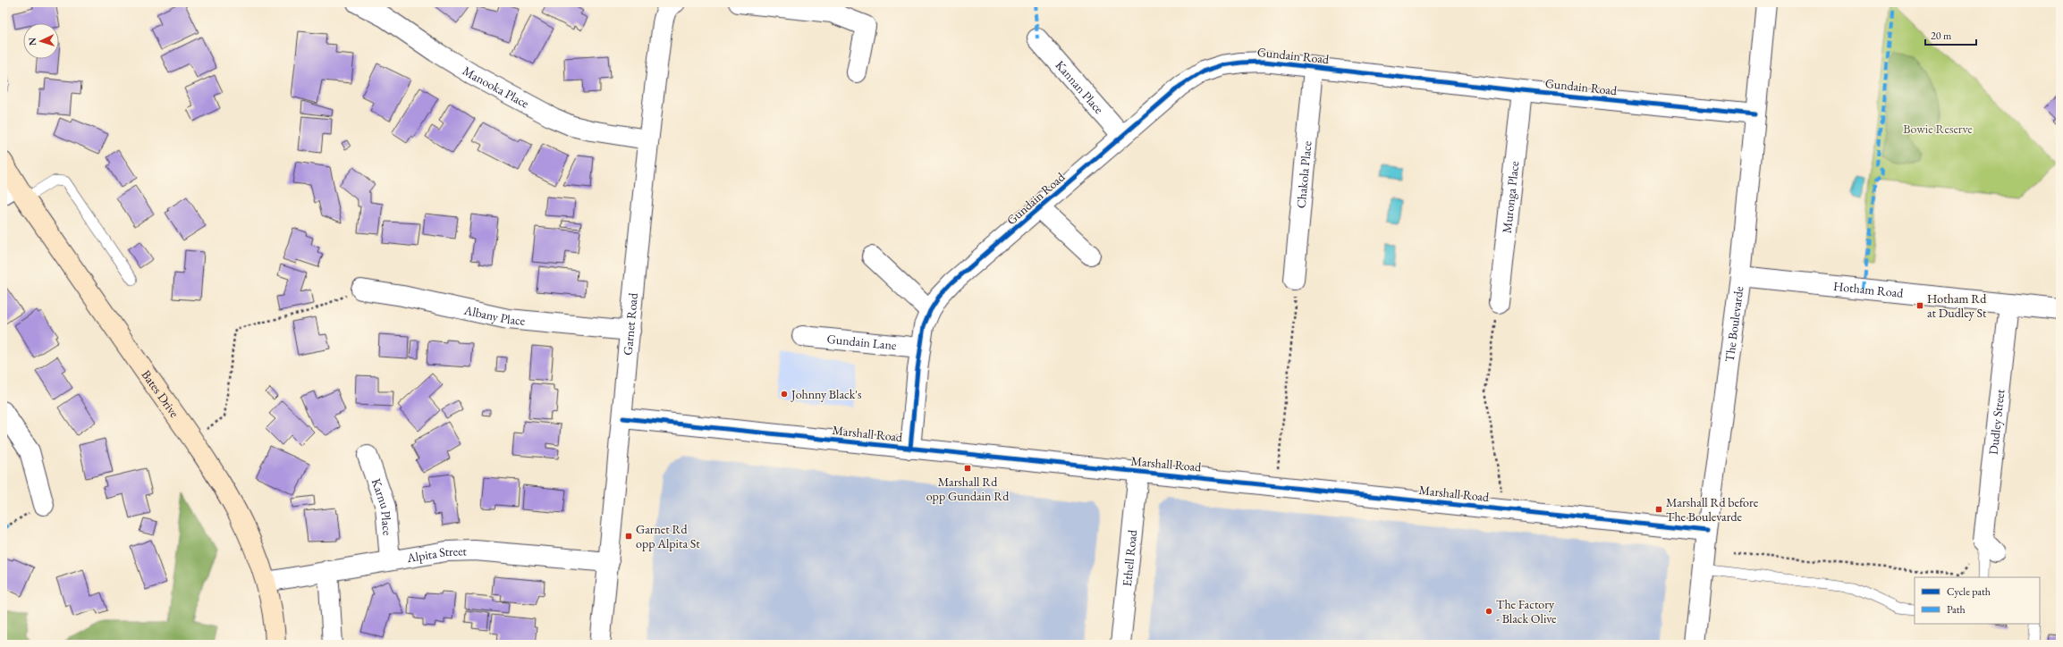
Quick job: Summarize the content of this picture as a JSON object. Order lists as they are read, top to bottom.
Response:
{
  "streets": {
    "main road": ["Bates Drive"],
    "street": [
      "Gundain Road",
      "Manooka Place",
      "Kannan Place",
      "Chakola Place",
      "Muronga Place",
      "Hotham Road",
      "Albany Place",
      "Garnet Road",
      "The Boulevarde",
      "Gundain Lane",
      "Dudley Street",
      "Marshall Road",
      "Karnu Place",
      "Alpita Street",
      "Ethell Road"
    ]
  },
  "crossings": [
    ["Gundain Road", "Kannan Place"],
    ["Gundain Road", "Chakola Place"],
    ["Gundain Road", "Muronga Place"],
    ["Gundain Road", "The Boulevarde"],
    ["Gundain Road", "Gundain Lane"],
    ["Gundain Road", "Marshall Road"],
    ["Manooka Place", "Garnet Road"],
    ["Hotham Road", "The Boulevarde"],
    ["Hotham Road", "Dudley Street"],
    ["Albany Place", "Garnet Road"],
    ["Garnet Road", "Marshall Road"],
    ["Garnet Road", "Alpita Street"],
    ["The Boulevarde", "Marshall Road"],
    ["Bates Drive", "Alpita Street"],
    ["Marshall Road", "Ethell Road"],
    ["Karnu Place", "Alpita Street"]
  ],
  "parks": ["Bowie Reserve"],
  "places": {
    "transit": [
      "Hotham Rd at Dudley St",
      "Marshall Rd opp Gundain Rd",
      "Marshall Rd before The Boulevarde",
      "Garnet Rd opp Alpita St"
    ],
    "other": ["Johnny Black's", "The Factory - Black Olive"]
  },
  "legend": ["Cycle path", "Path"],
  "scale_bar": "20 m",
  "north": "left"
}
